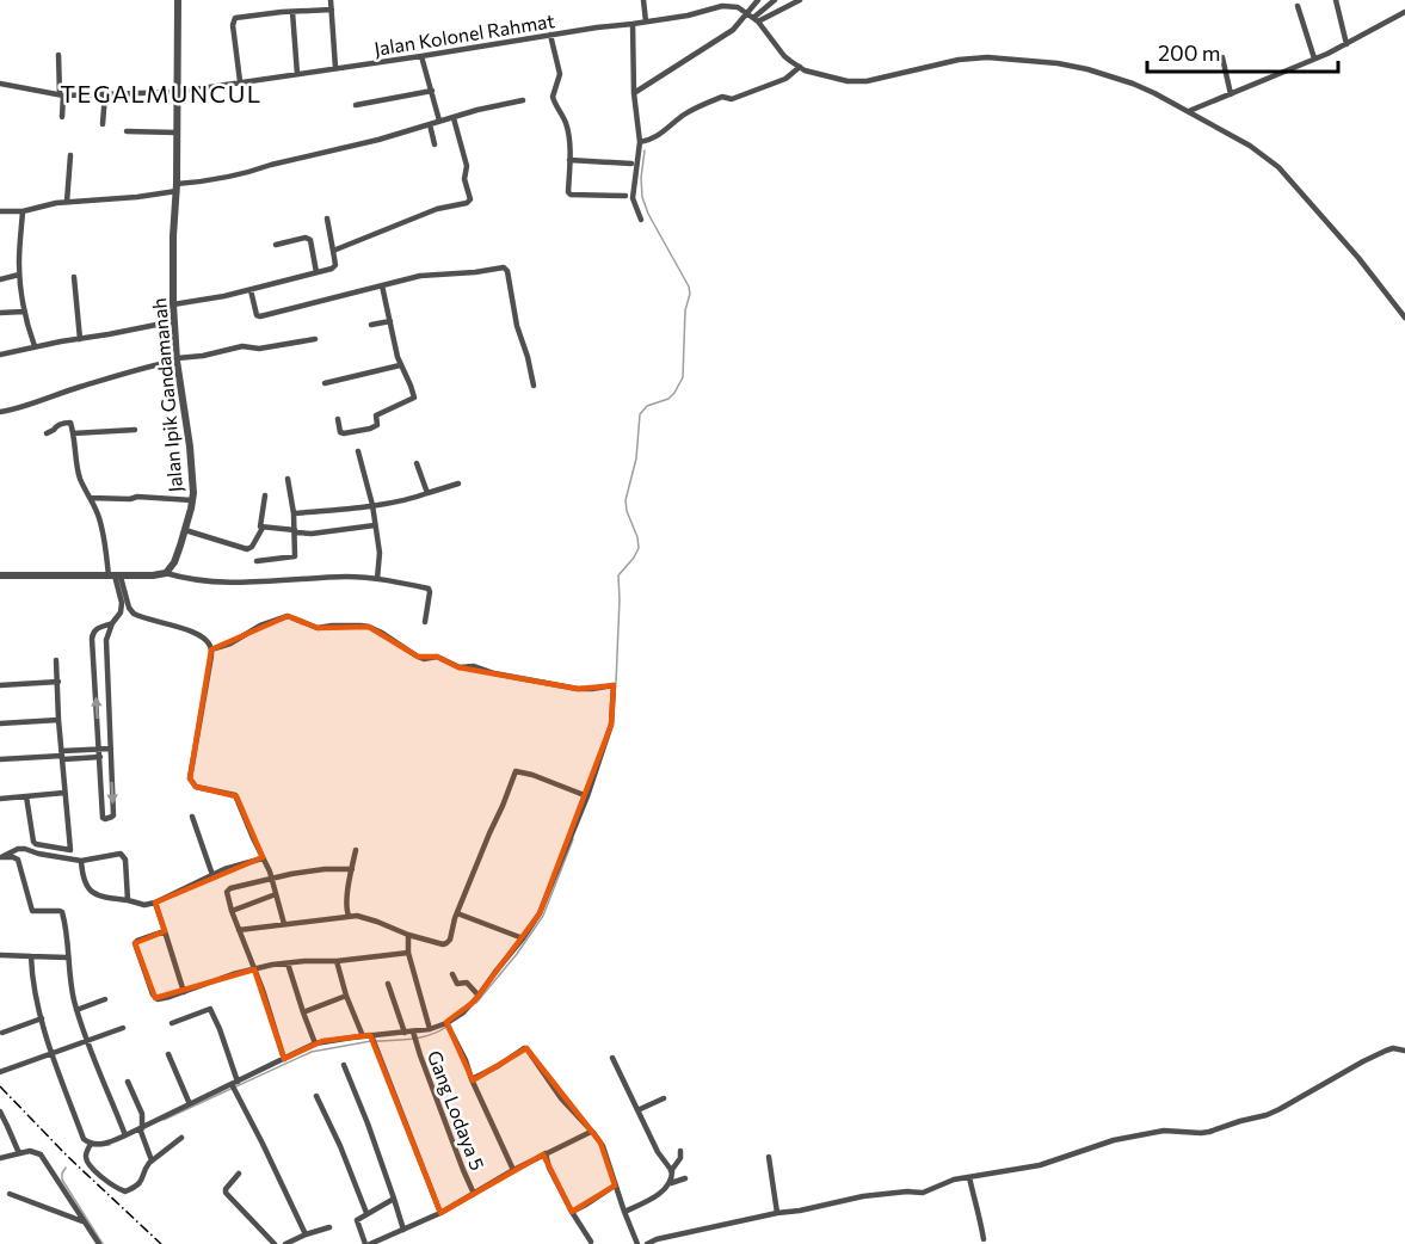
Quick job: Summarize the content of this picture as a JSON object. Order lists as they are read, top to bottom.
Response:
{
  "streets": {
    "street": ["Jalan Kolonel Rahmat", "Jalan Ipik Gandamanah", "Gang Lodaya 5"]
  },
  "crossings": [
    ["Jalan Kolonel Rahmat", "Jalan Ipik Gandamanah"]
  ],
  "districts": ["TEGALMUNCUL"],
  "scale_bar": "200 m"
}
